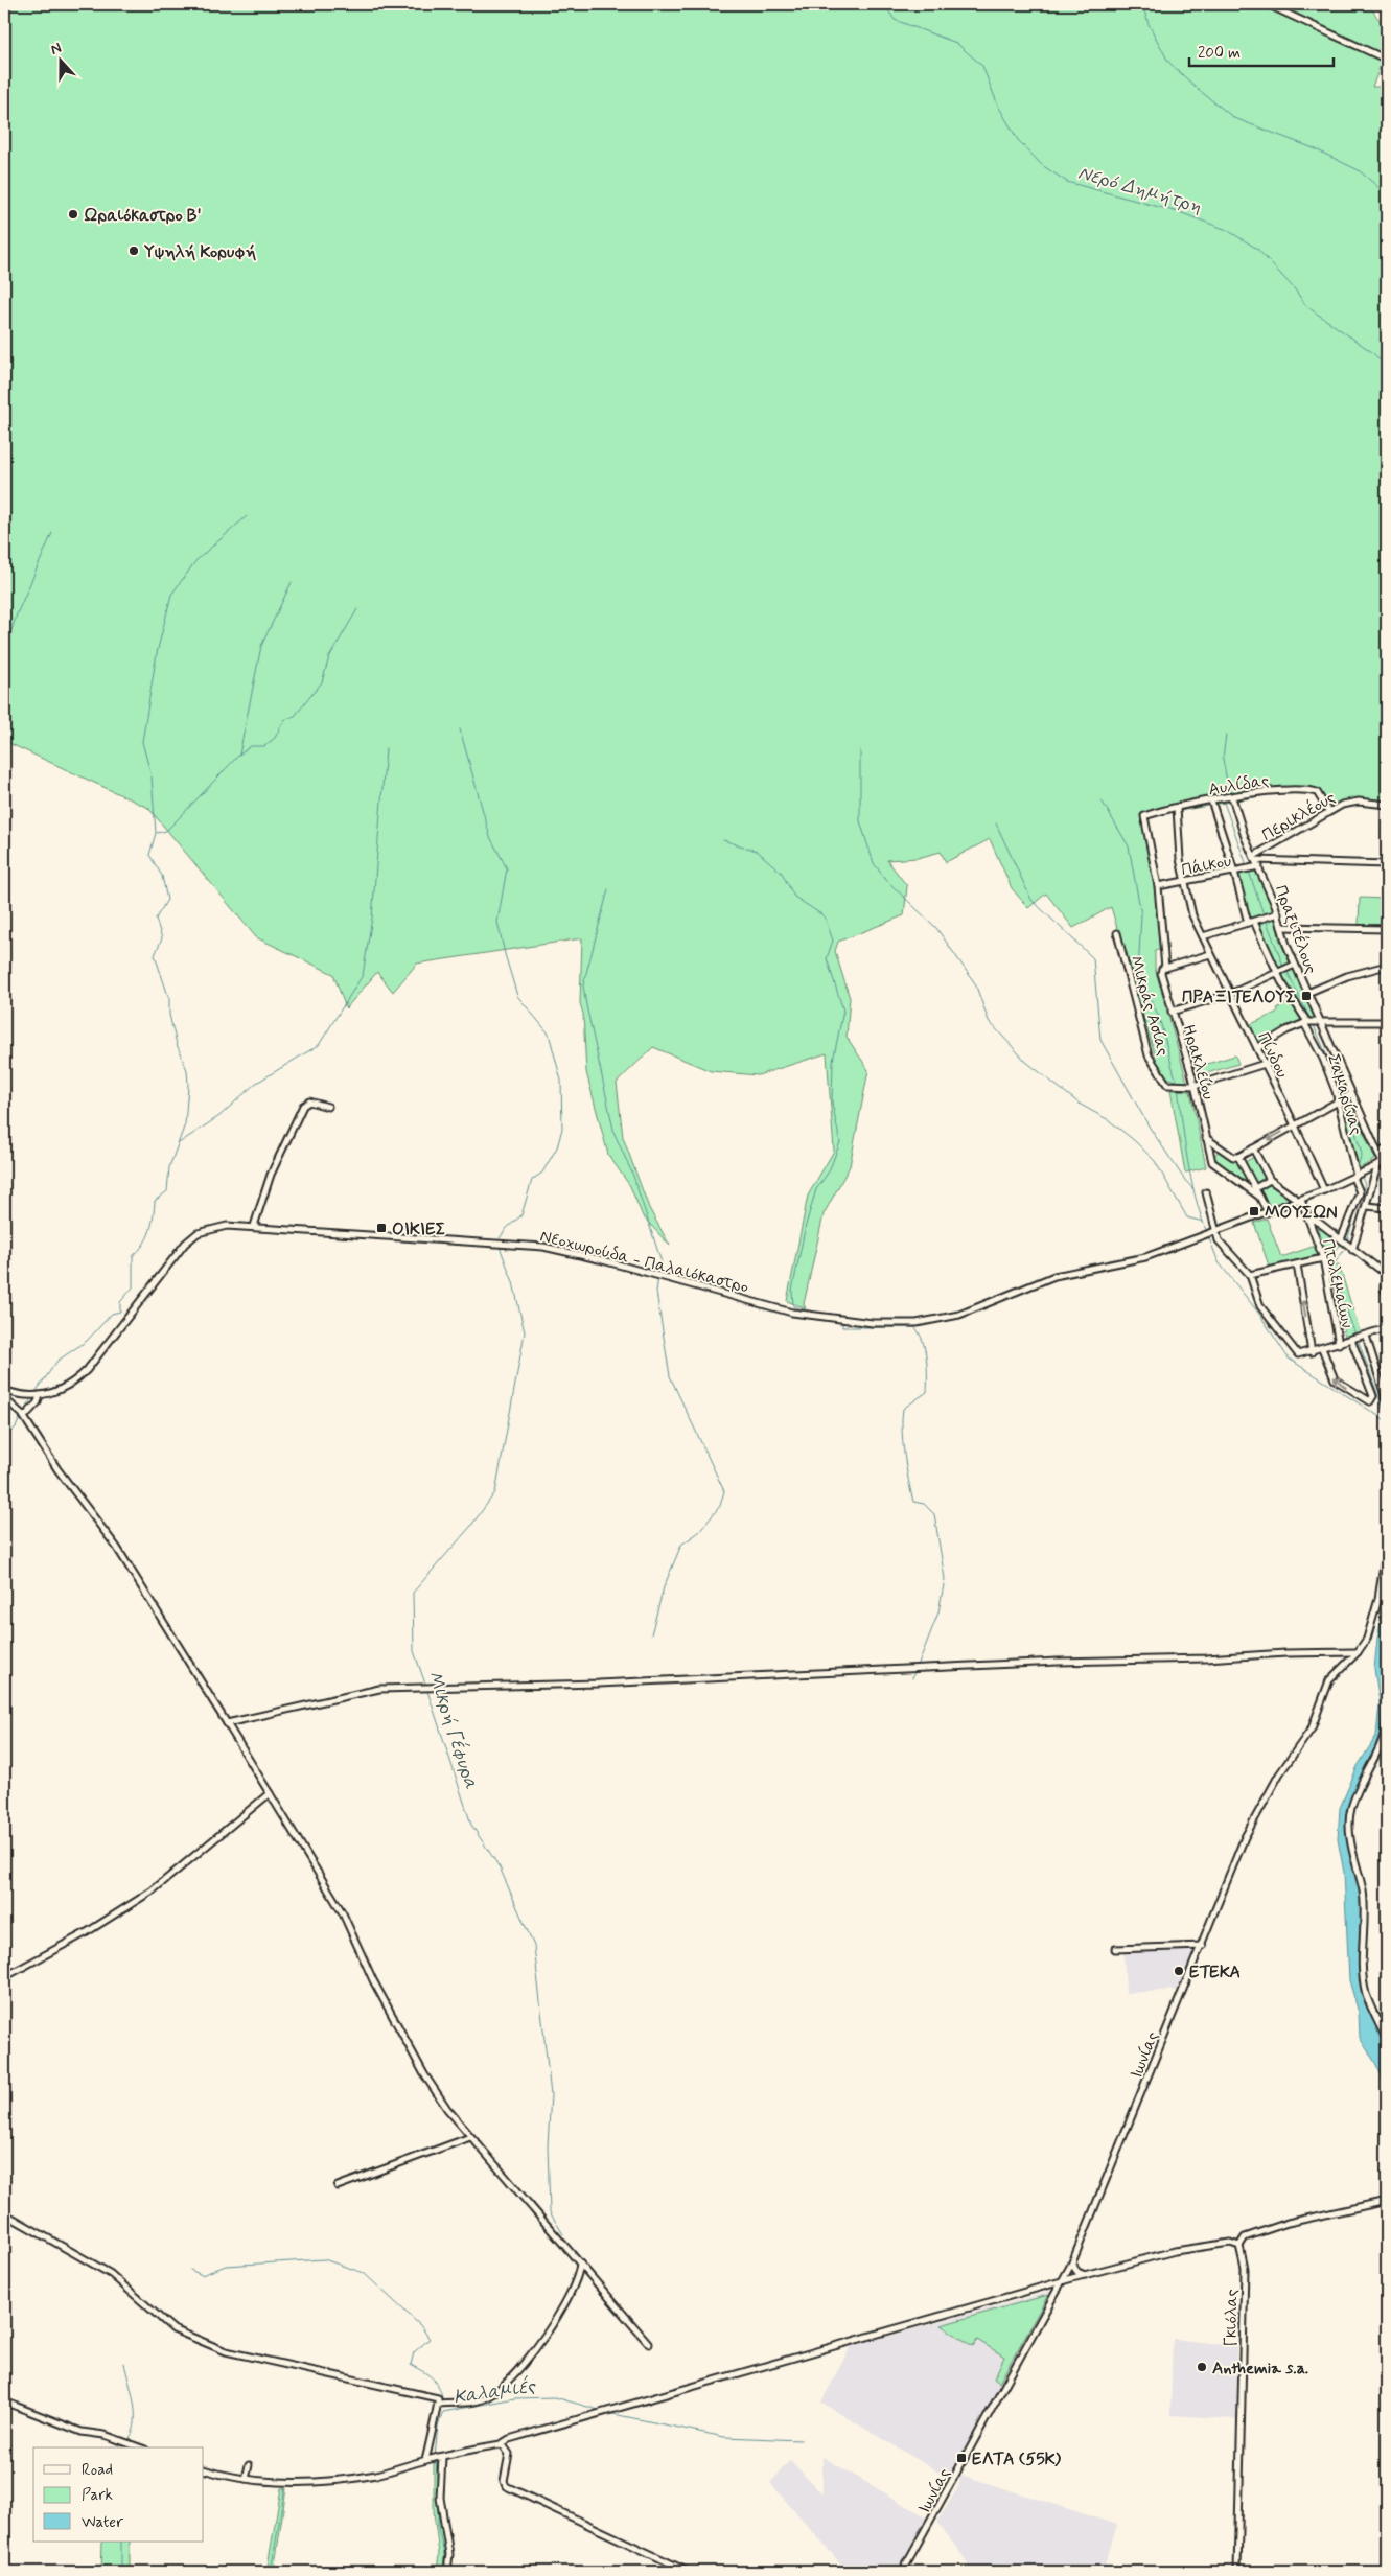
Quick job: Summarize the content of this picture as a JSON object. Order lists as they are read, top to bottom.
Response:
{
  "streets": {
    "street": [
      "Αυλίδας",
      "Περικλέους",
      "Πάικου",
      "Πραξιτέλους",
      "Μικράς Ασίας",
      "Πίνδου",
      "Ηρακλείου",
      "Σαμαρίνας",
      "Νεοχωρούδα - Παλαιόκαστρο",
      "Πτολεμαίων",
      "Ιωνίας",
      "Γκιόλας"
    ]
  },
  "crossings": [
    ["Αυλίδας", "Περικλέους"],
    ["Αυλίδας", "Πραξιτέλους"],
    ["Αυλίδας", "Πίνδου"],
    ["Αυλίδας", "Ηρακλείου"],
    ["Περικλέους", "Πραξιτέλους"],
    ["Πάικου", "Πραξιτέλους"],
    ["Πάικου", "Πίνδου"],
    ["Πάικου", "Ηρακλείου"],
    ["Πραξιτέλους", "Νεοχωρούδα - Παλαιόκαστρο"],
    ["Μικράς Ασίας", "Πίνδου"],
    ["Μικράς Ασίας", "Ηρακλείου"],
    ["Πίνδου", "Νεοχωρούδα - Παλαιόκαστρο"],
    ["Σαμαρίνας", "Νεοχωρούδα - Παλαιόκαστρο"],
    ["Νεοχωρούδα - Παλαιόκαστρο", "Πτολεμαίων"]
  ],
  "water": ["Νερό Δημήτρη", "Μικρή Γέφυρα", "Καλαμιές"],
  "places": {
    "other": [
      "Ωραιόκαστρο Β'",
      "Υψηλή Κορυφή",
      "ΕΤΕΚΑ",
      "Anthemia s.a."
    ],
    "transit": [
      "ΠΡΑΞΙΤΕΛΟΥΣ",
      "ΜΟΥΣΩΝ",
      "ΟΙΚΙΕΣ",
      "ΕΛΤΑ (55Κ)"
    ]
  },
  "legend": ["Road", "Park", "Water"],
  "scale_bar": "200 m",
  "north": "top"
}
